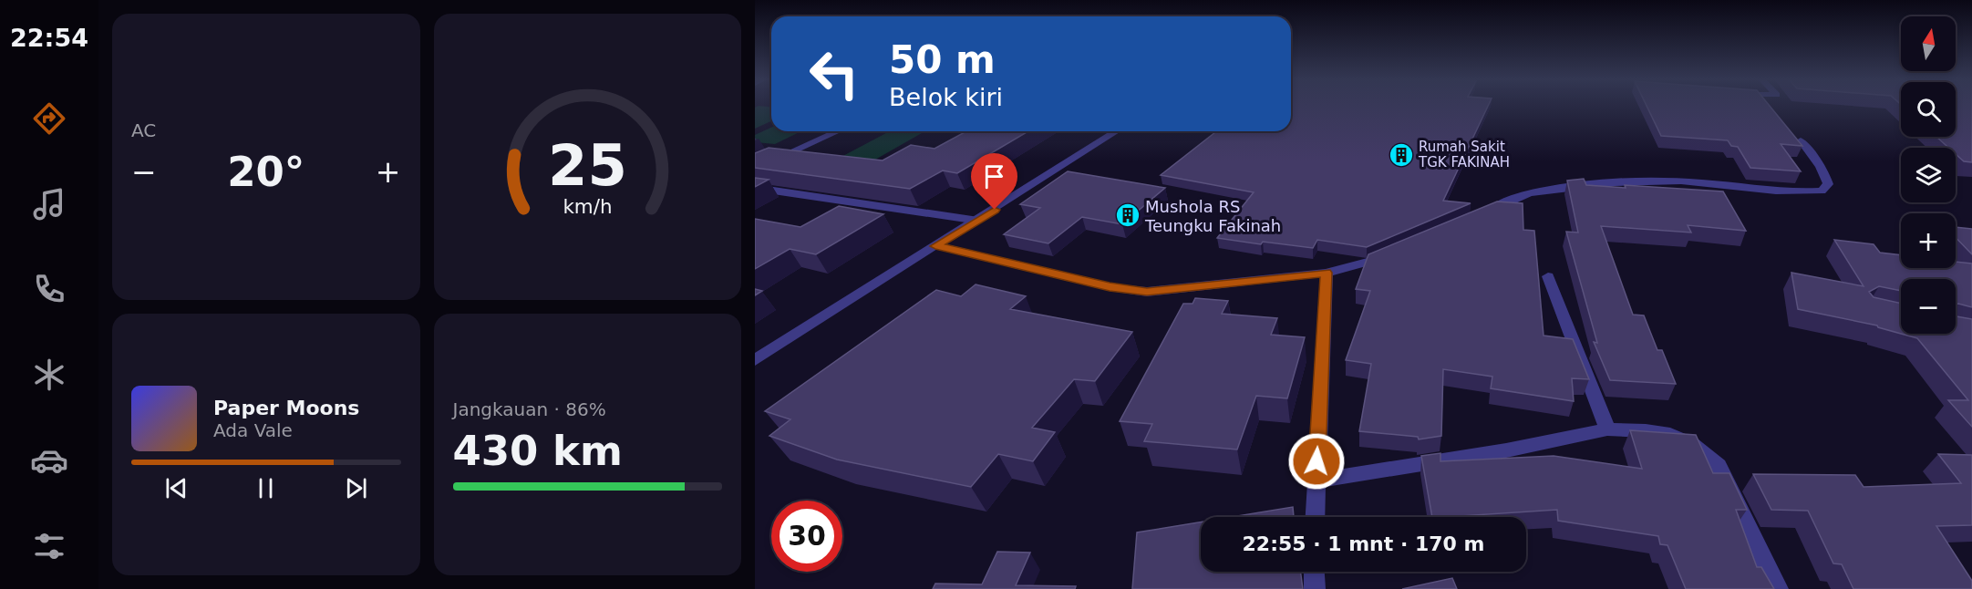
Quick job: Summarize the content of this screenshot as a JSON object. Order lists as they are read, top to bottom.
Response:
{
  "places": {
    "building": ["Rumah Sakit TGK FAKINAH", "Mushola RS Teungku Fakinah"]
  },
  "north": "top",
  "page": {
    "tabs": "22:54",
    "tile": [
      "AC",
      ["Jangkauan · 86%", "430 km"]
    ],
    "map_buttons": ["+", "−"],
    "turn": ["50 m", "Belok kiri"],
    "heat": ["−", "20°", "+"],
    "song": ["Paper Moons", "Ada Vale"],
    "limit": "30",
    "trip": "22:55 · 1 mnt · 170 m",
    "gauge": ["25", "km/h"]
  }
}
